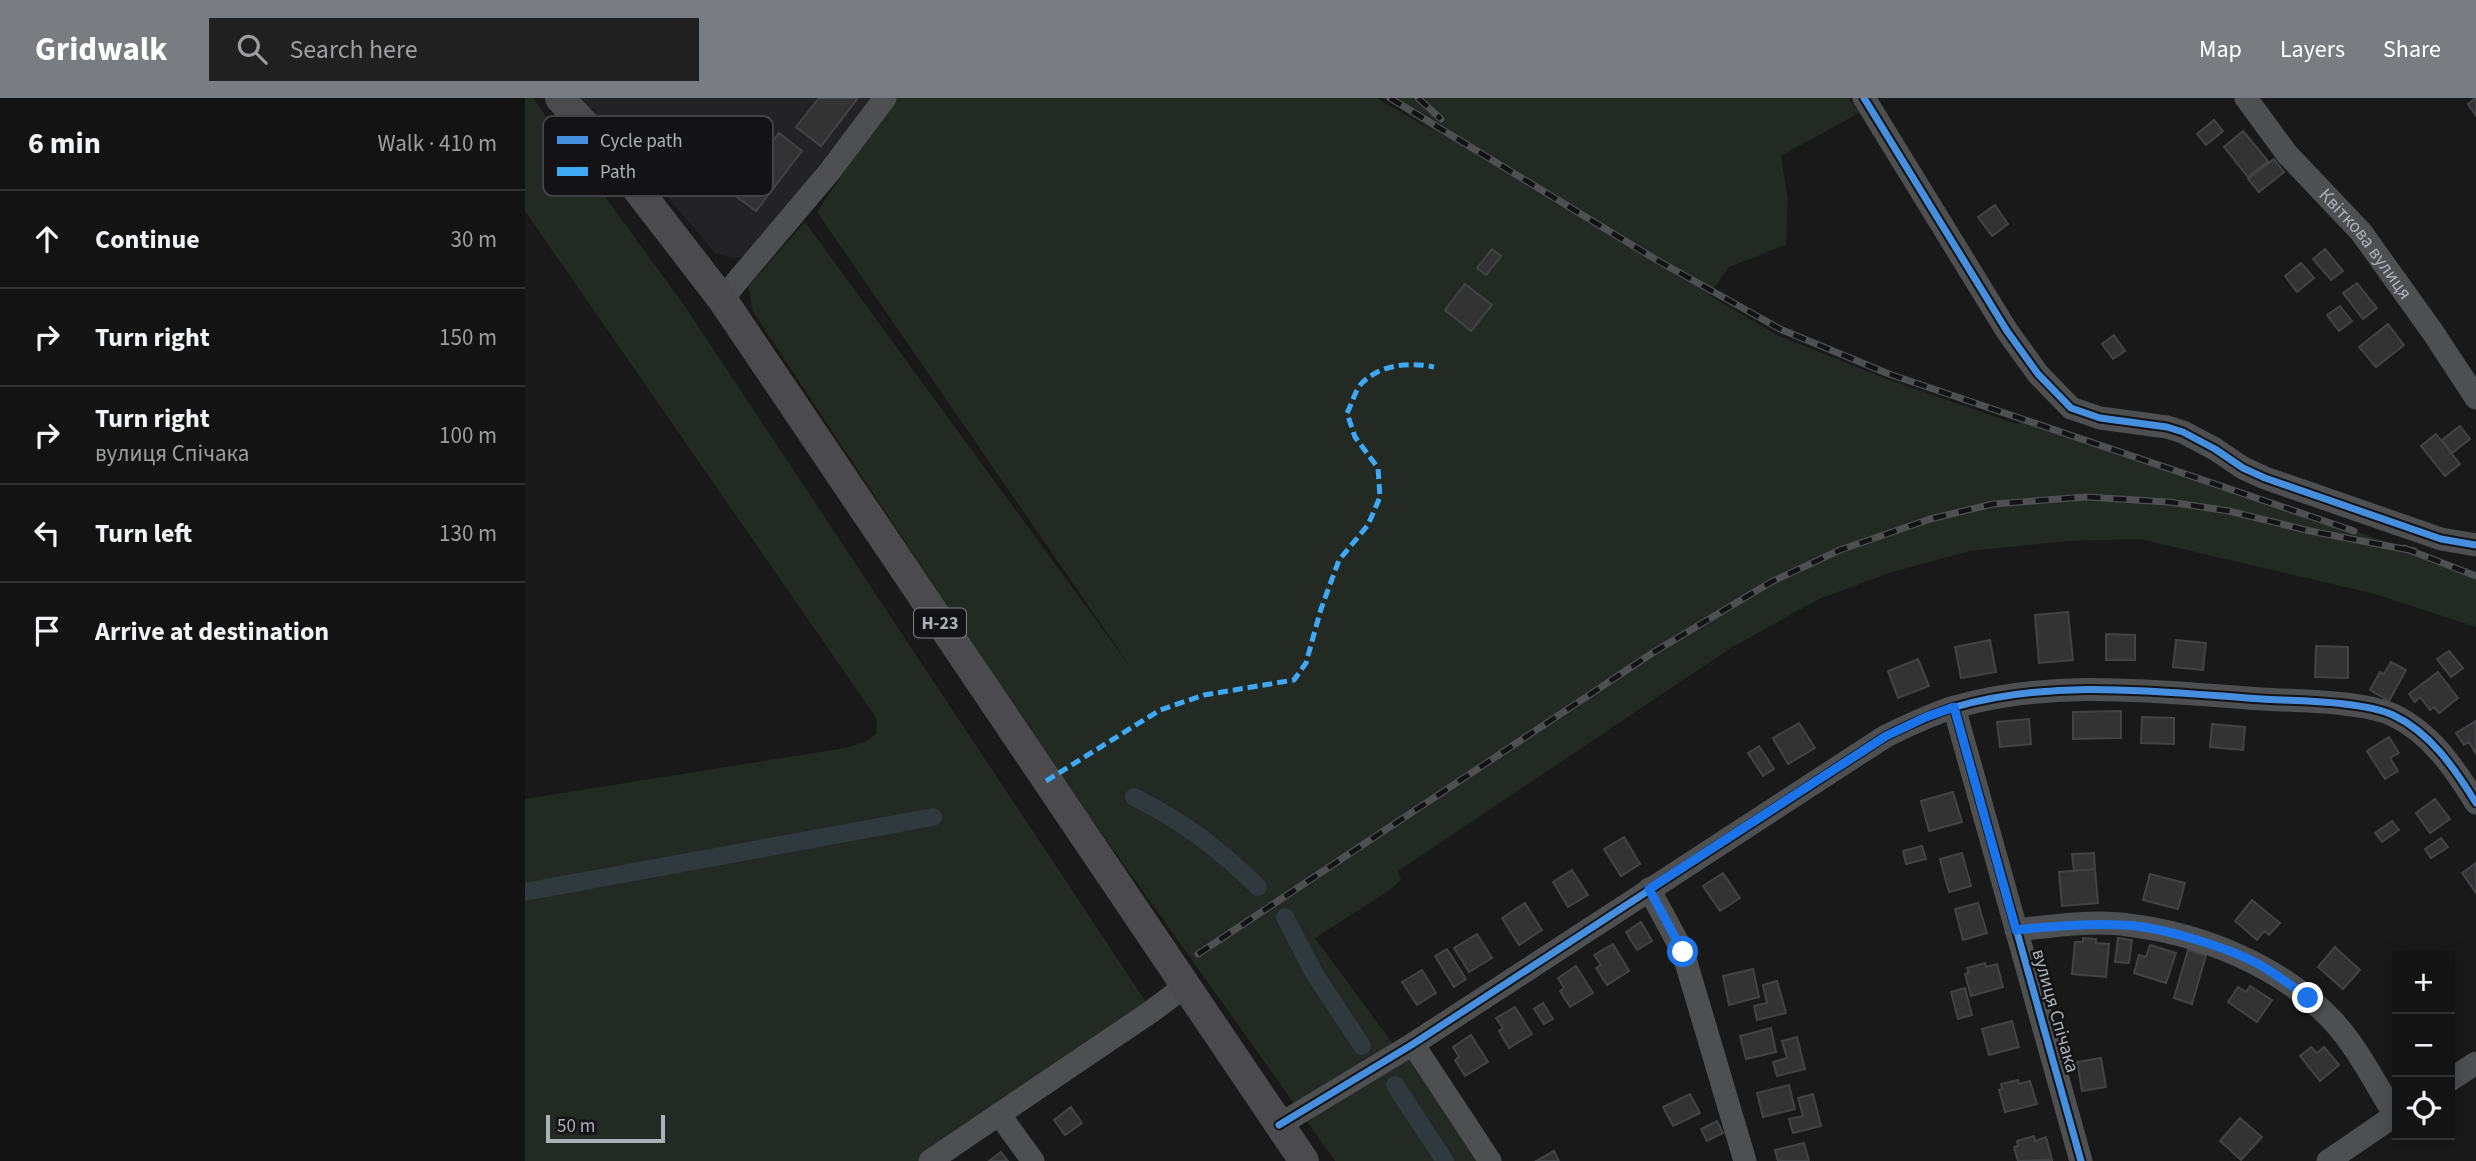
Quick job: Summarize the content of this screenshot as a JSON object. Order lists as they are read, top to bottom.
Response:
{
  "streets": {
    "main road": ["Н-23"],
    "street": ["Квіткова вулиця", "вулиця Спічака"]
  },
  "legend": ["Cycle path", "Path"],
  "scale_bar": "50 m",
  "page": {
    "header": "Gridwalk",
    "search": "Search here",
    "nav": ["Map", "Layers", "Share"],
    "heading": ["6 min", "Walk · 410 m"],
    "list": [
      ["Continue", "30 m"],
      ["Turn right", "150 m"],
      ["Turn right", "вулиця Спічака", "100 m"],
      ["Turn left", "130 m"],
      "Arrive at destination"
    ],
    "map_buttons": ["+", "−"],
    "scale": "50 m"
  }
}
